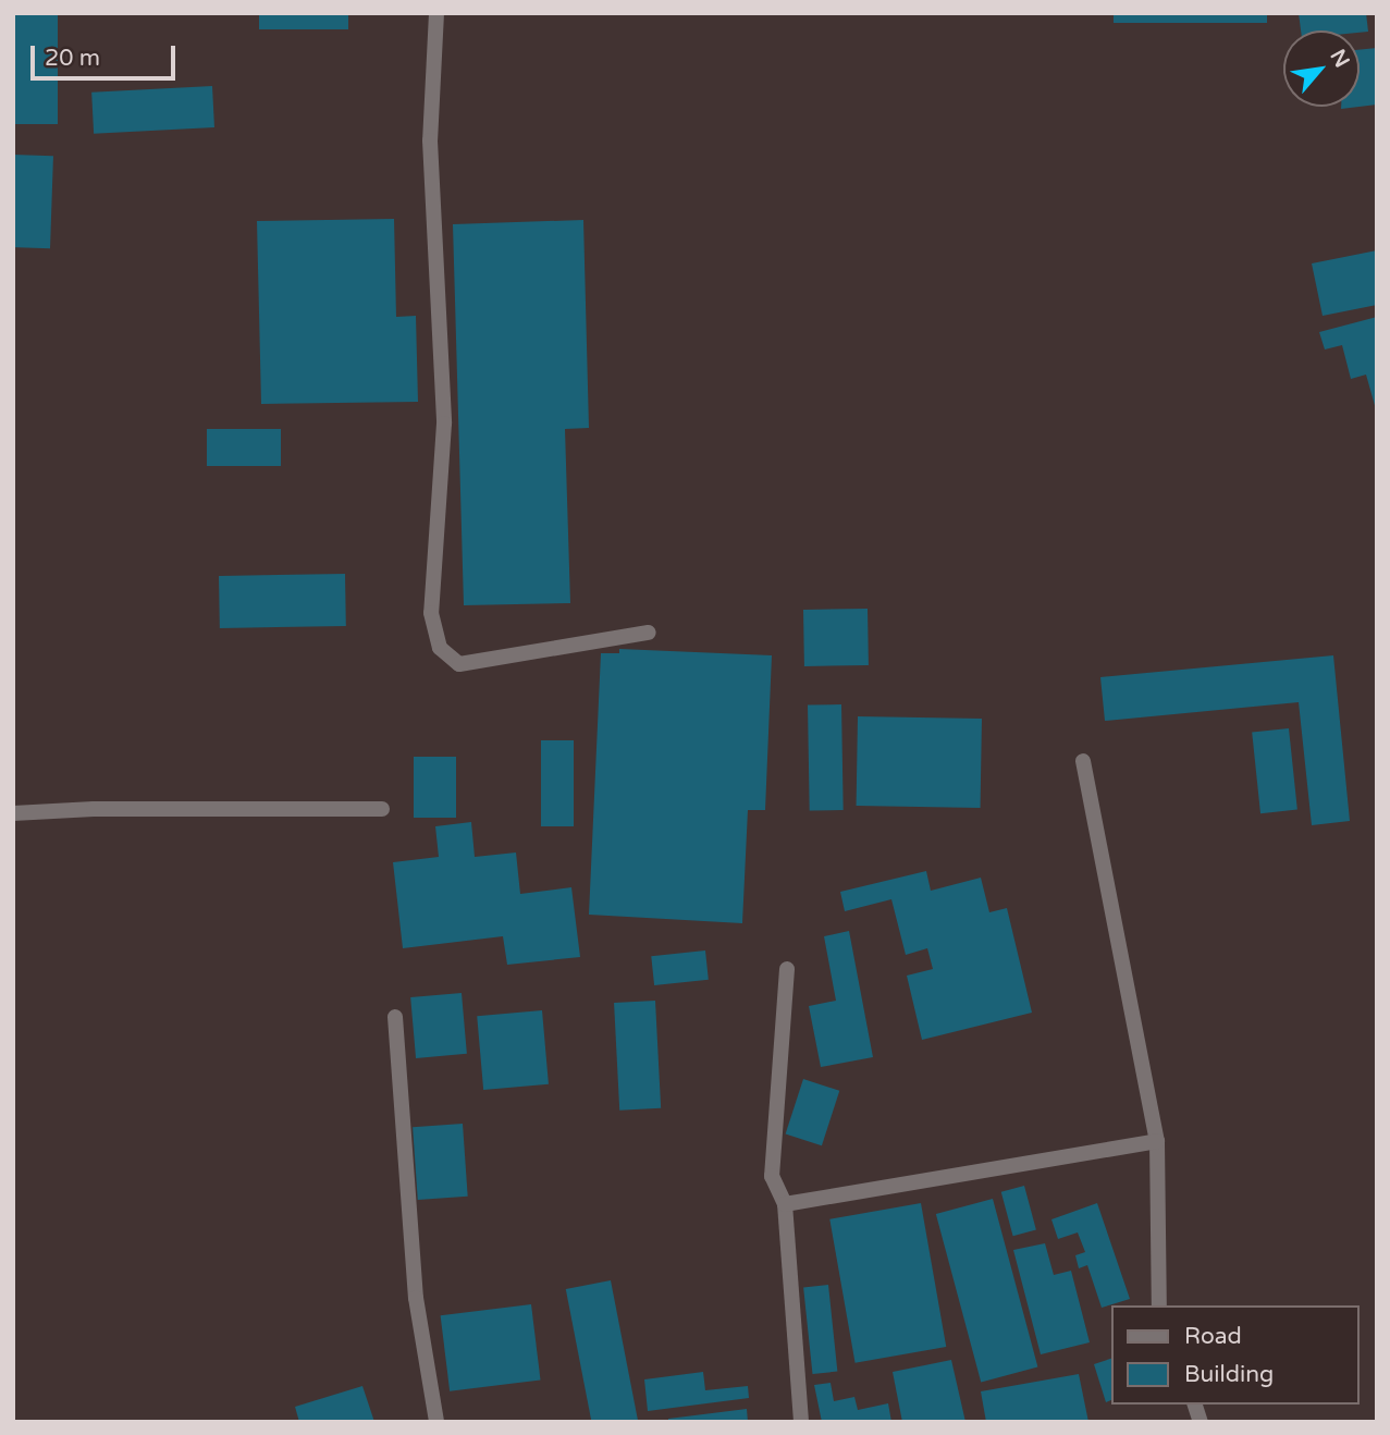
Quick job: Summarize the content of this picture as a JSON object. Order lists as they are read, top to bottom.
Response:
{
  "legend": ["Road", "Building"],
  "scale_bar": "20 m",
  "north": "top right"
}
